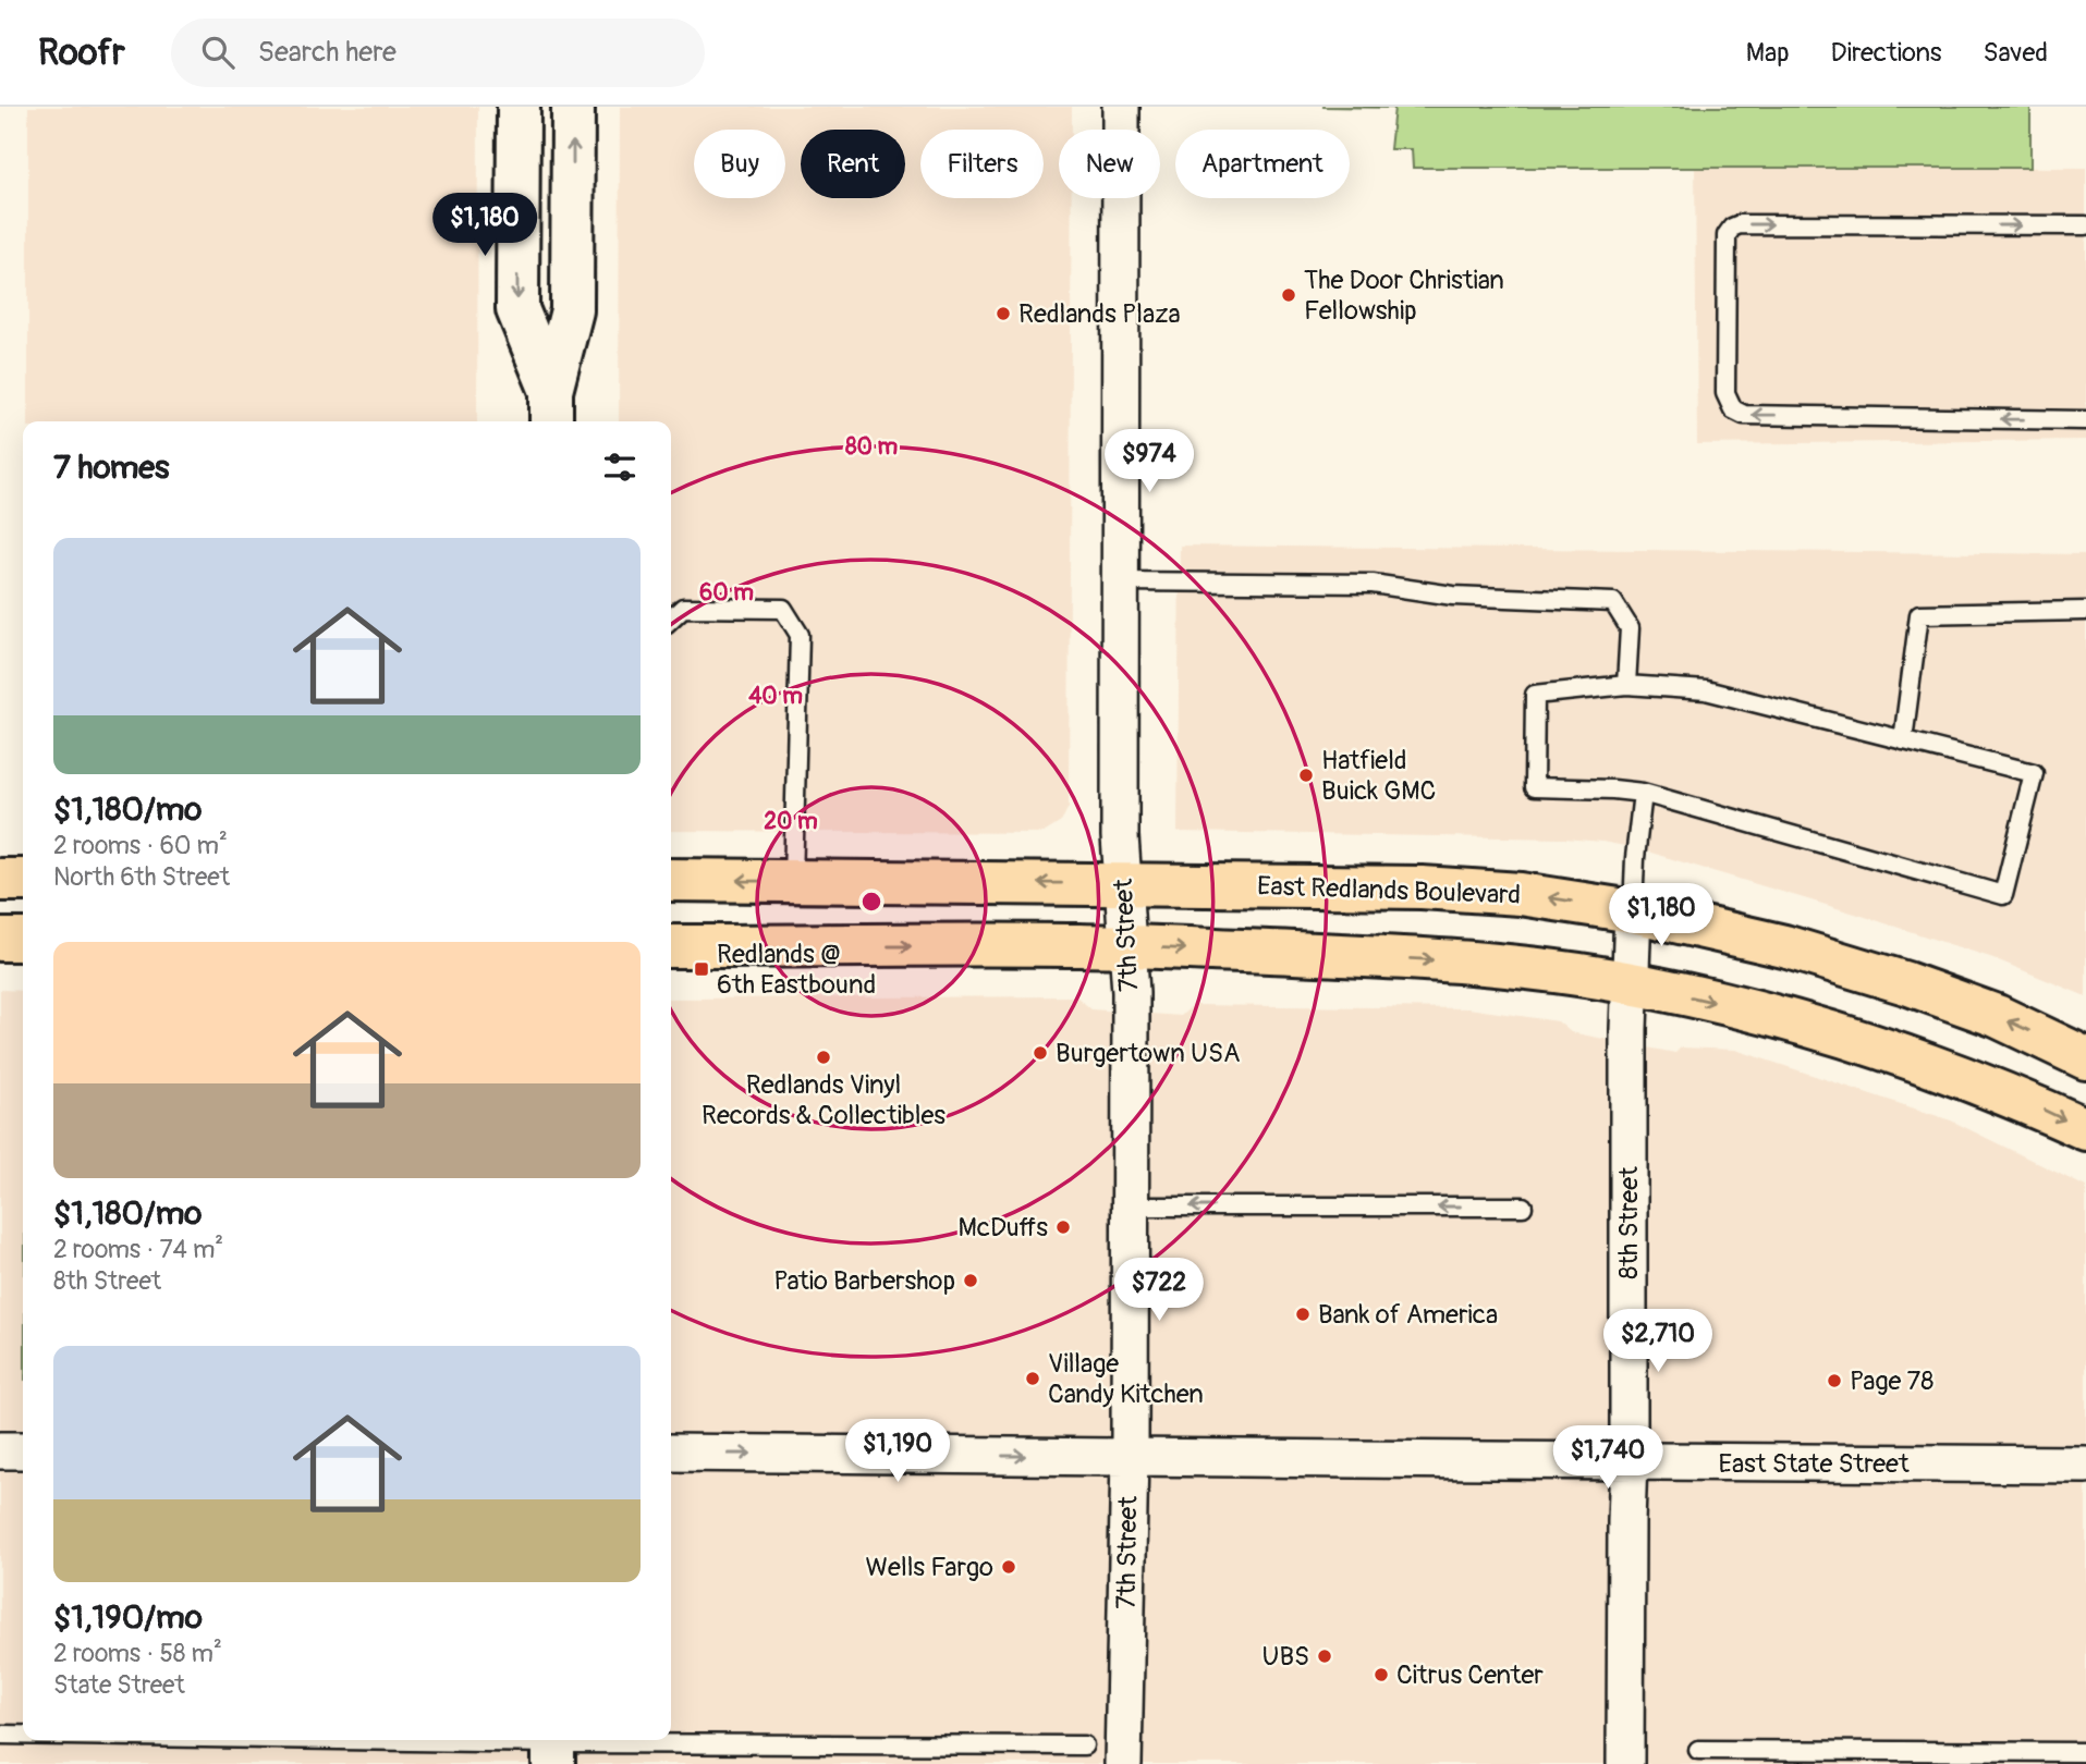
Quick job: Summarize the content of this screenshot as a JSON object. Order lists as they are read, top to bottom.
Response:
{
  "streets": {
    "main road": ["East Redlands Boulevard"],
    "street": ["7th Street", "8th Street", "East State Street"]
  },
  "crossings": [
    ["East Redlands Boulevard", "7th Street"],
    ["East Redlands Boulevard", "8th Street"],
    ["7th Street", "East State Street"],
    ["8th Street", "East State Street"]
  ],
  "places": {
    "other": [
      "The Door Christian Fellowship",
      "Redlands Plaza",
      "Hatfield Buick GMC",
      "Burgertown USA",
      "Redlands Vinyl Records & Collectibles",
      "McDuffs",
      "Patio Barbershop",
      "Bank of America",
      "Village Candy Kitchen",
      "Page 78",
      "Wells Fargo",
      "UBS",
      "Citrus Center"
    ],
    "transit": ["Redlands @ 6th Eastbound"]
  },
  "page": {
    "header": "Roofr",
    "search": "Search here",
    "nav": ["Map", "Directions", "Saved"],
    "chip": [
      "Buy",
      "Rent",
      "Filters",
      "New",
      "Apartment"
    ],
    "price": [
      "$1,180",
      "$974",
      "$1,180",
      "$722",
      "$2,710",
      "$1,190",
      "$1,740"
    ],
    "heading": "7 homes",
    "list": [
      {
        "name": "$1,180/mo",
        "note": "2 rooms · 60 m² · North 6th Street"
      },
      {
        "name": "$1,180/mo",
        "note": "2 rooms · 74 m² · 8th Street"
      },
      {
        "name": "$1,190/mo",
        "note": "2 rooms · 58 m² · State Street"
      }
    ]
  },
  "rings": [
    "80 m",
    "60 m",
    "40 m",
    "20 m"
  ]
}
